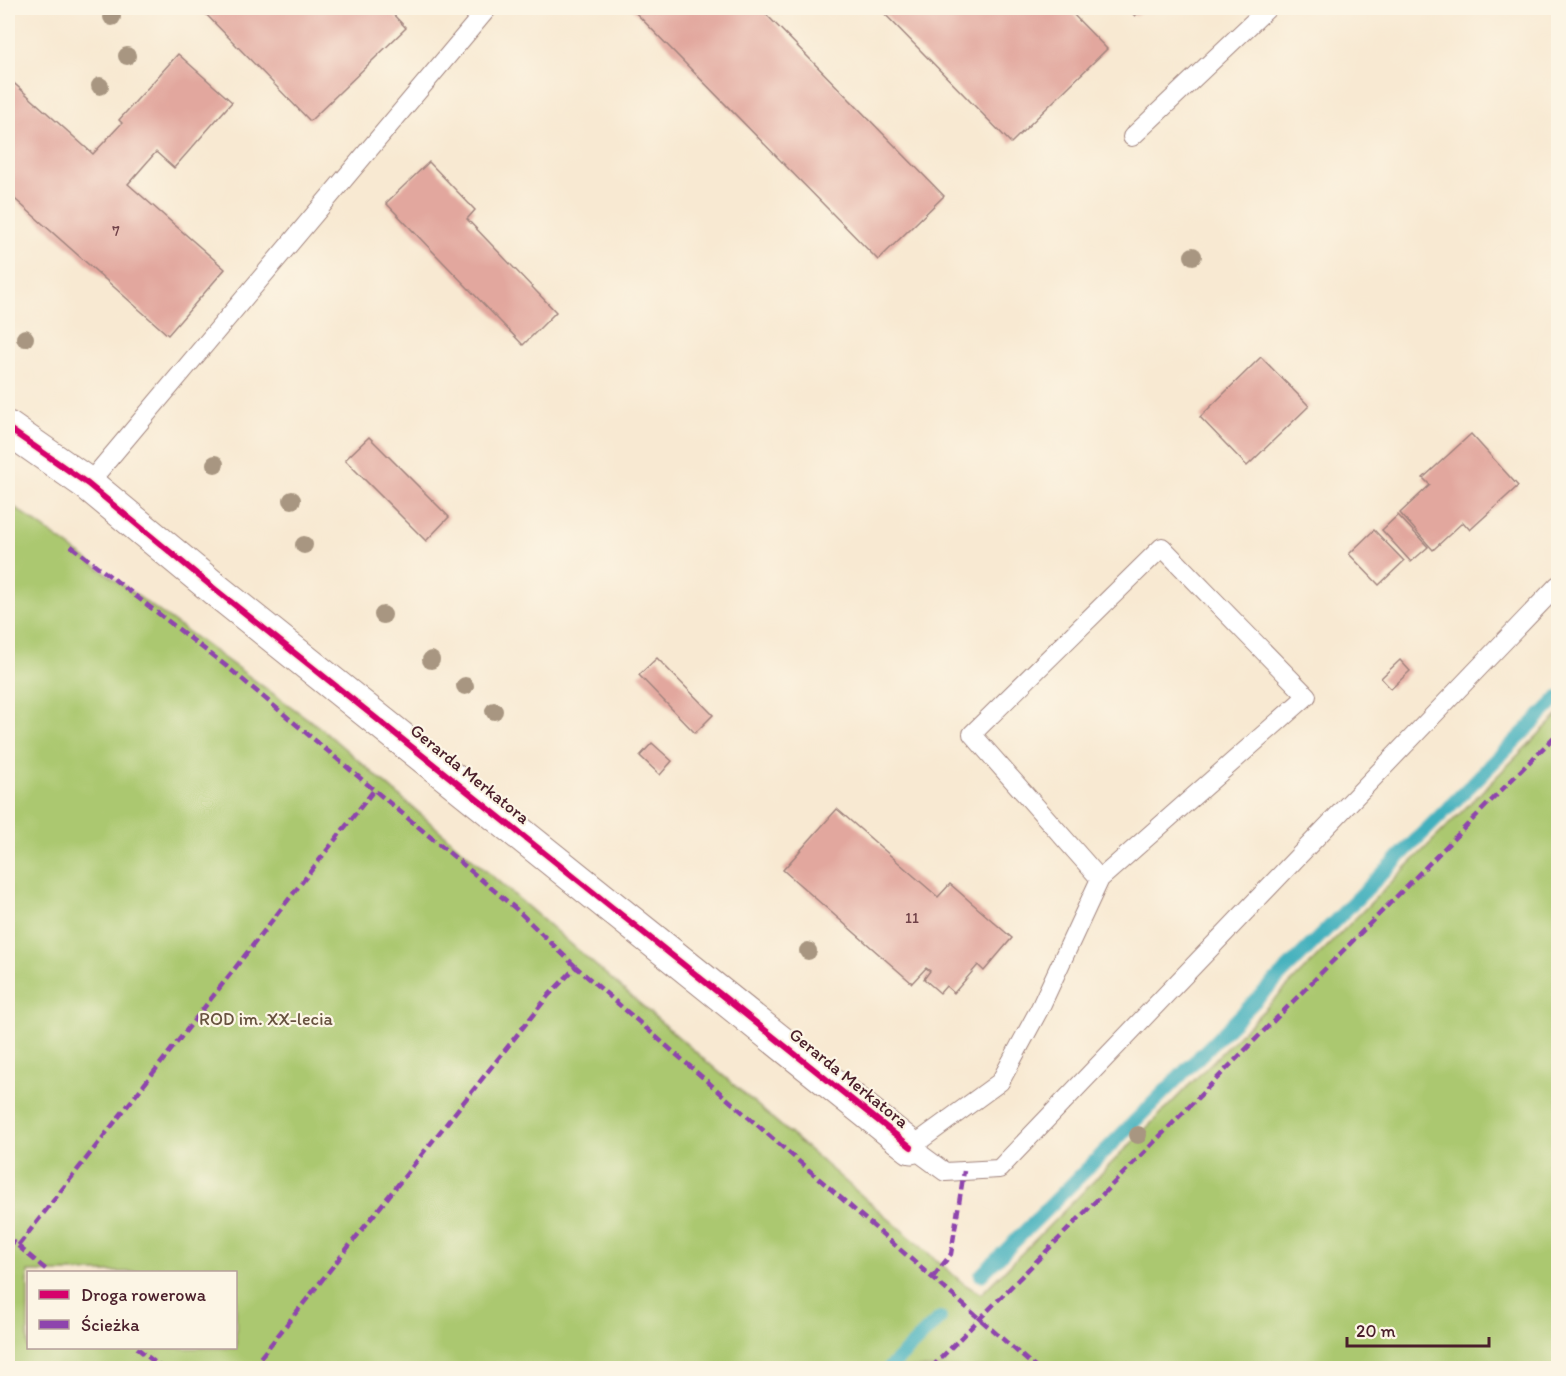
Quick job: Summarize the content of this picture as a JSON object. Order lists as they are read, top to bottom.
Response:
{
  "streets": {
    "street": ["Gerarda Merkatora"]
  },
  "parks": ["ROD im. XX-lecia"],
  "house_numbers": ["7", "11"],
  "legend": ["Droga rowerowa", "Ścieżka"],
  "scale_bar": "20 m"
}
